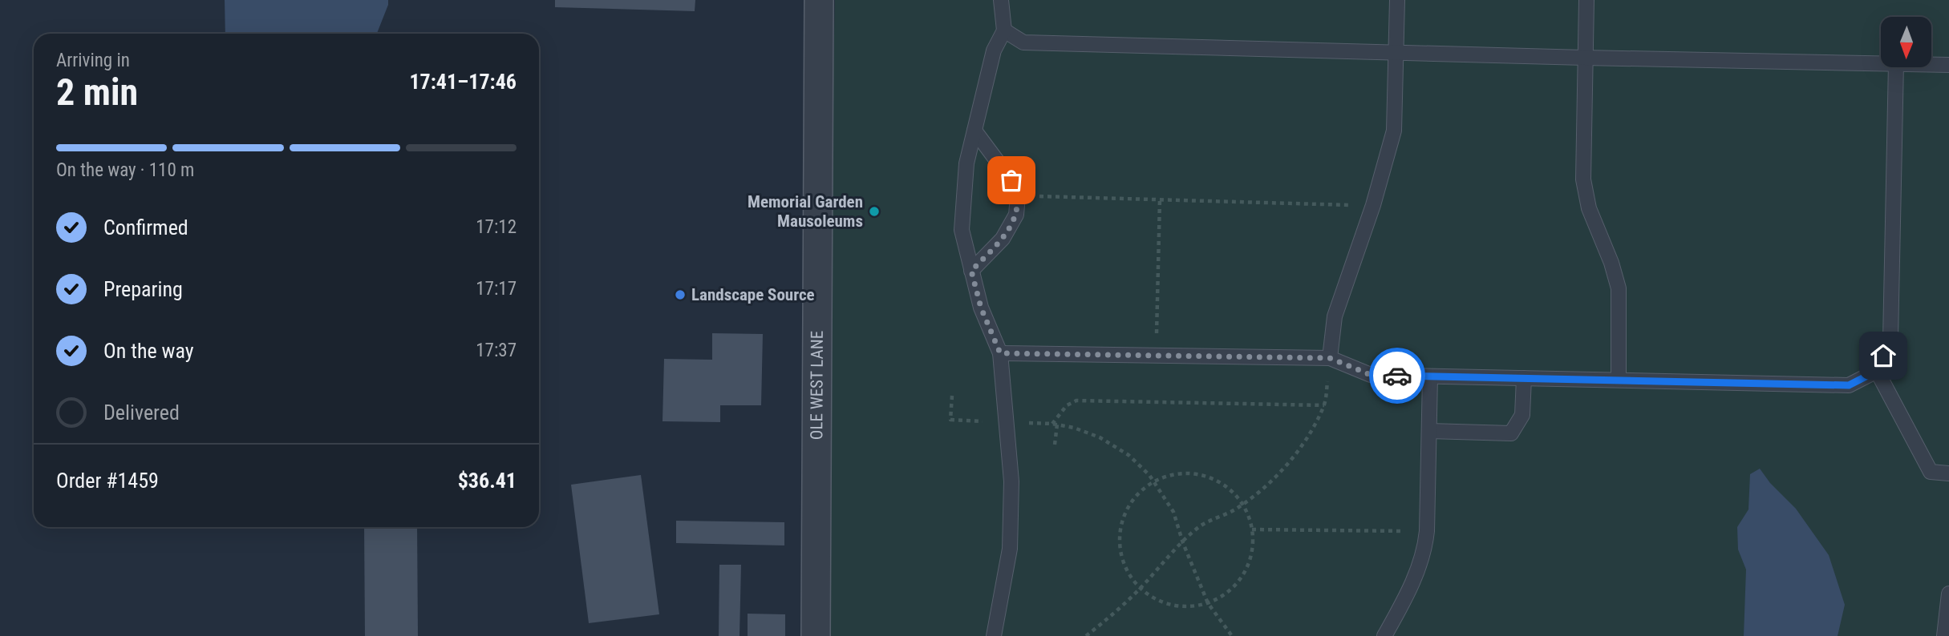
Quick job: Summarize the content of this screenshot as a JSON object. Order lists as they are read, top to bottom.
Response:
{
  "streets": {
    "street": ["OLE WEST LANE"]
  },
  "places": ["Memorial Garden Mausoleums", "Landscape Source"],
  "north": "bottom",
  "page": {
    "heading": ["2 min", "Arriving in", "17:41–17:46"],
    "panel": ["Order #1459", "$36.41"],
    "bar": "On the way · 110 m",
    "list": [
      ["Confirmed", "17:12"],
      ["Preparing", "17:17"],
      ["On the way", "17:37"],
      "Delivered"
    ]
  }
}
